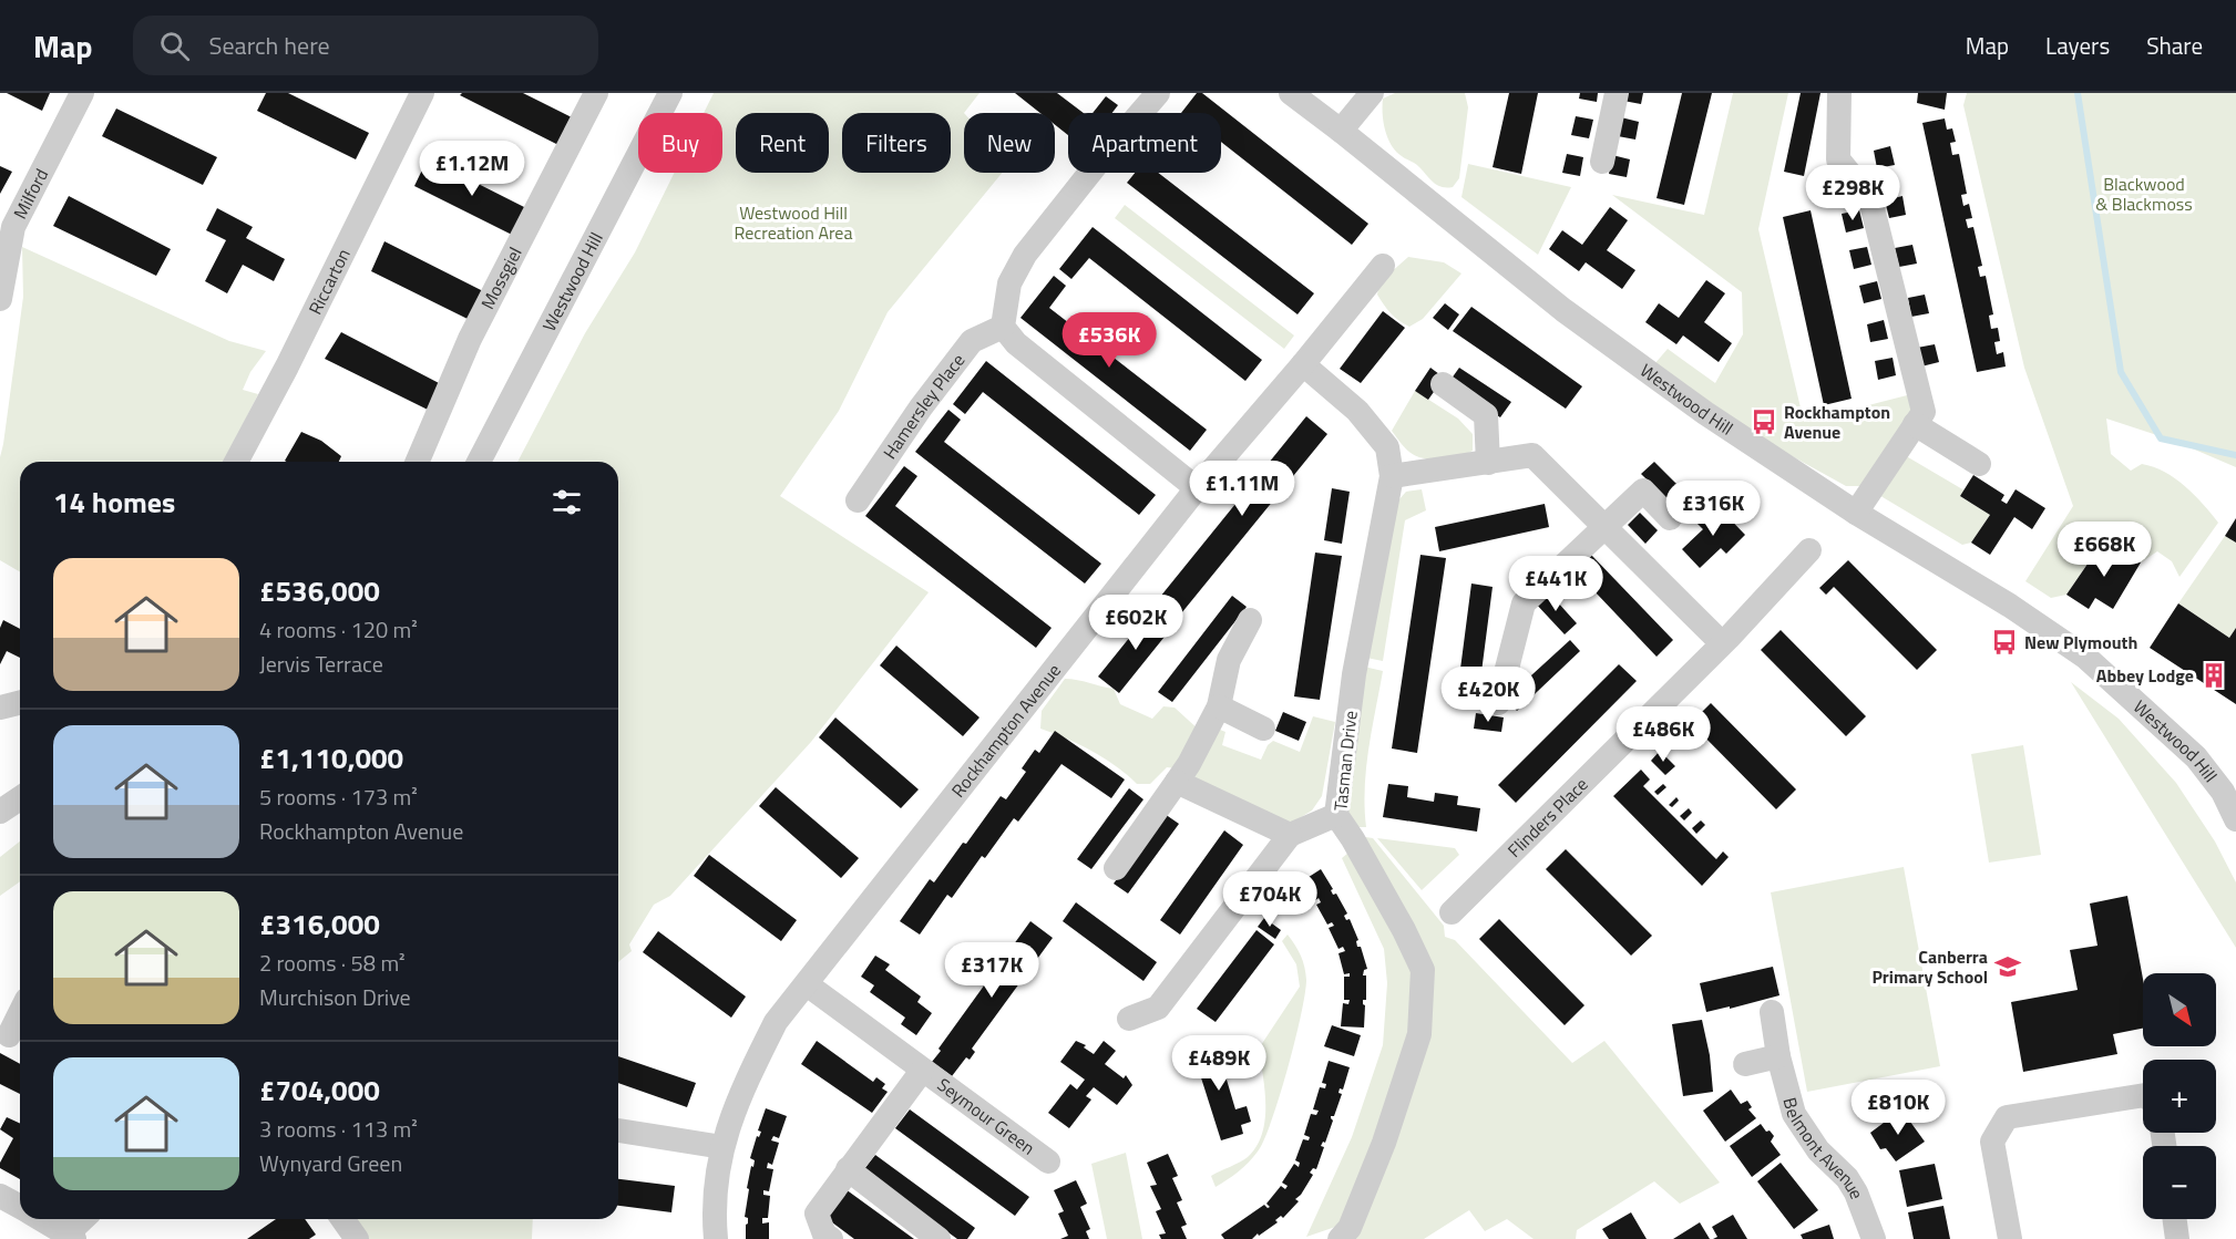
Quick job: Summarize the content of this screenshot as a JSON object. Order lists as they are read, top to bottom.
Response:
{
  "streets": {
    "street": [
      "Milford",
      "Mossgiel",
      "Riccarton",
      "Westwood Hill",
      "Hamersley Place",
      "Rockhampton Avenue",
      "Tasman Drive",
      "Flinders Place",
      "Seymour Green",
      "Belmont Avenue"
    ]
  },
  "crossings": [
    ["Rockhampton Avenue", "Tasman Drive"],
    ["Rockhampton Avenue", "Seymour Green"]
  ],
  "parks": ["Blackwood & Blackmoss", "Westwood Hill Recreation Area"],
  "places": {
    "bus stop": ["Rockhampton Avenue", "New Plymouth"],
    "building": ["Abbey Lodge"],
    "school or university": ["Canberra Primary School"]
  },
  "north": "bottom right",
  "page": {
    "header": "Map",
    "search": "Search here",
    "nav": ["Map", "Layers", "Share"],
    "chip": [
      "Buy",
      "Rent",
      "Filters",
      "New",
      "Apartment"
    ],
    "price": [
      "£1.12M",
      "£298K",
      "£536K",
      "£1.11M",
      "£316K",
      "£668K",
      "£441K",
      "£602K",
      "£420K",
      "£486K",
      "£704K",
      "£317K",
      "£489K",
      "£810K"
    ],
    "heading": "14 homes",
    "list": [
      {
        "name": "£536,000",
        "note": "4 rooms · 120 m² · Jervis Terrace"
      },
      {
        "name": "£1,110,000",
        "note": "5 rooms · 173 m² · Rockhampton Avenue"
      },
      {
        "name": "£316,000",
        "note": "2 rooms · 58 m² · Murchison Drive"
      },
      {
        "name": "£704,000",
        "note": "3 rooms · 113 m² · Wynyard Green"
      }
    ],
    "map_buttons": ["+", "−"]
  }
}
